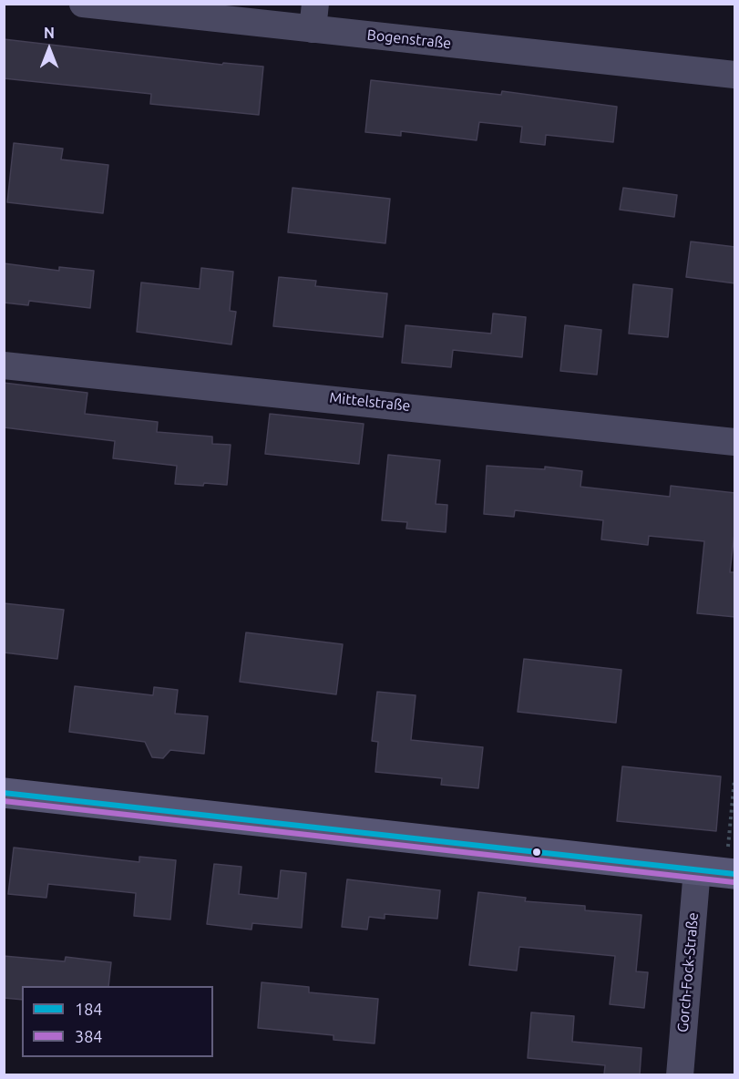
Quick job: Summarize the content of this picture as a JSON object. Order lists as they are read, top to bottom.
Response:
{
  "streets": {
    "street": ["Bogenstraße", "Mittelstraße", "Gorch-Fock-Straße"]
  },
  "lines": ["transit line 184", "transit line 384"],
  "legend": ["184", "384"],
  "north": "top"
}
